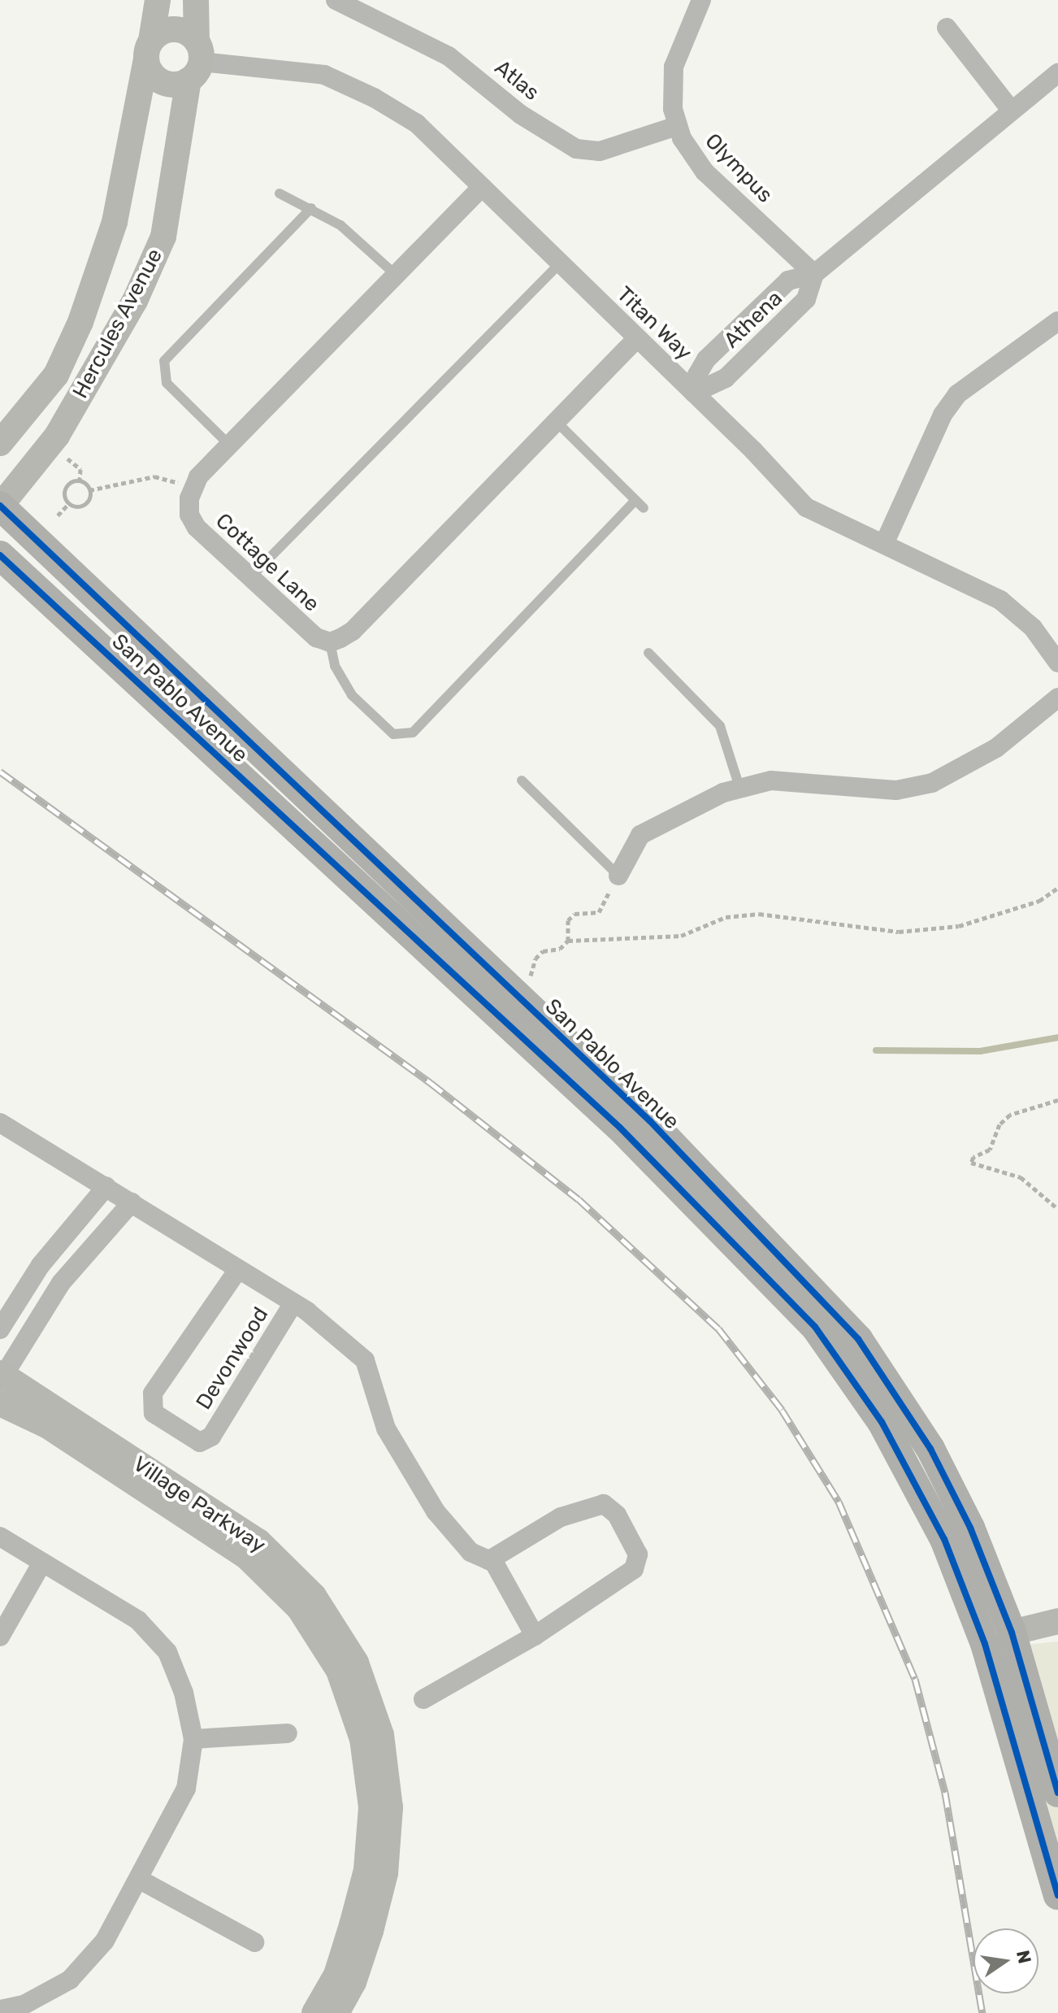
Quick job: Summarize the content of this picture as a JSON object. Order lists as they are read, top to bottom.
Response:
{
  "streets": {
    "main road": ["San Pablo Avenue"],
    "street": [
      "Atlas",
      "Olympus",
      "Athena",
      "Hercules Avenue",
      "Titan Way",
      "Cottage Lane",
      "Devonwood",
      "Village Parkway"
    ]
  },
  "crossings": [
    ["Atlas", "Olympus"],
    ["Olympus", "Athena"],
    ["Athena", "Titan Way"],
    ["Hercules Avenue", "Titan Way"],
    ["Hercules Avenue", "San Pablo Avenue"]
  ],
  "north": "right"
}
